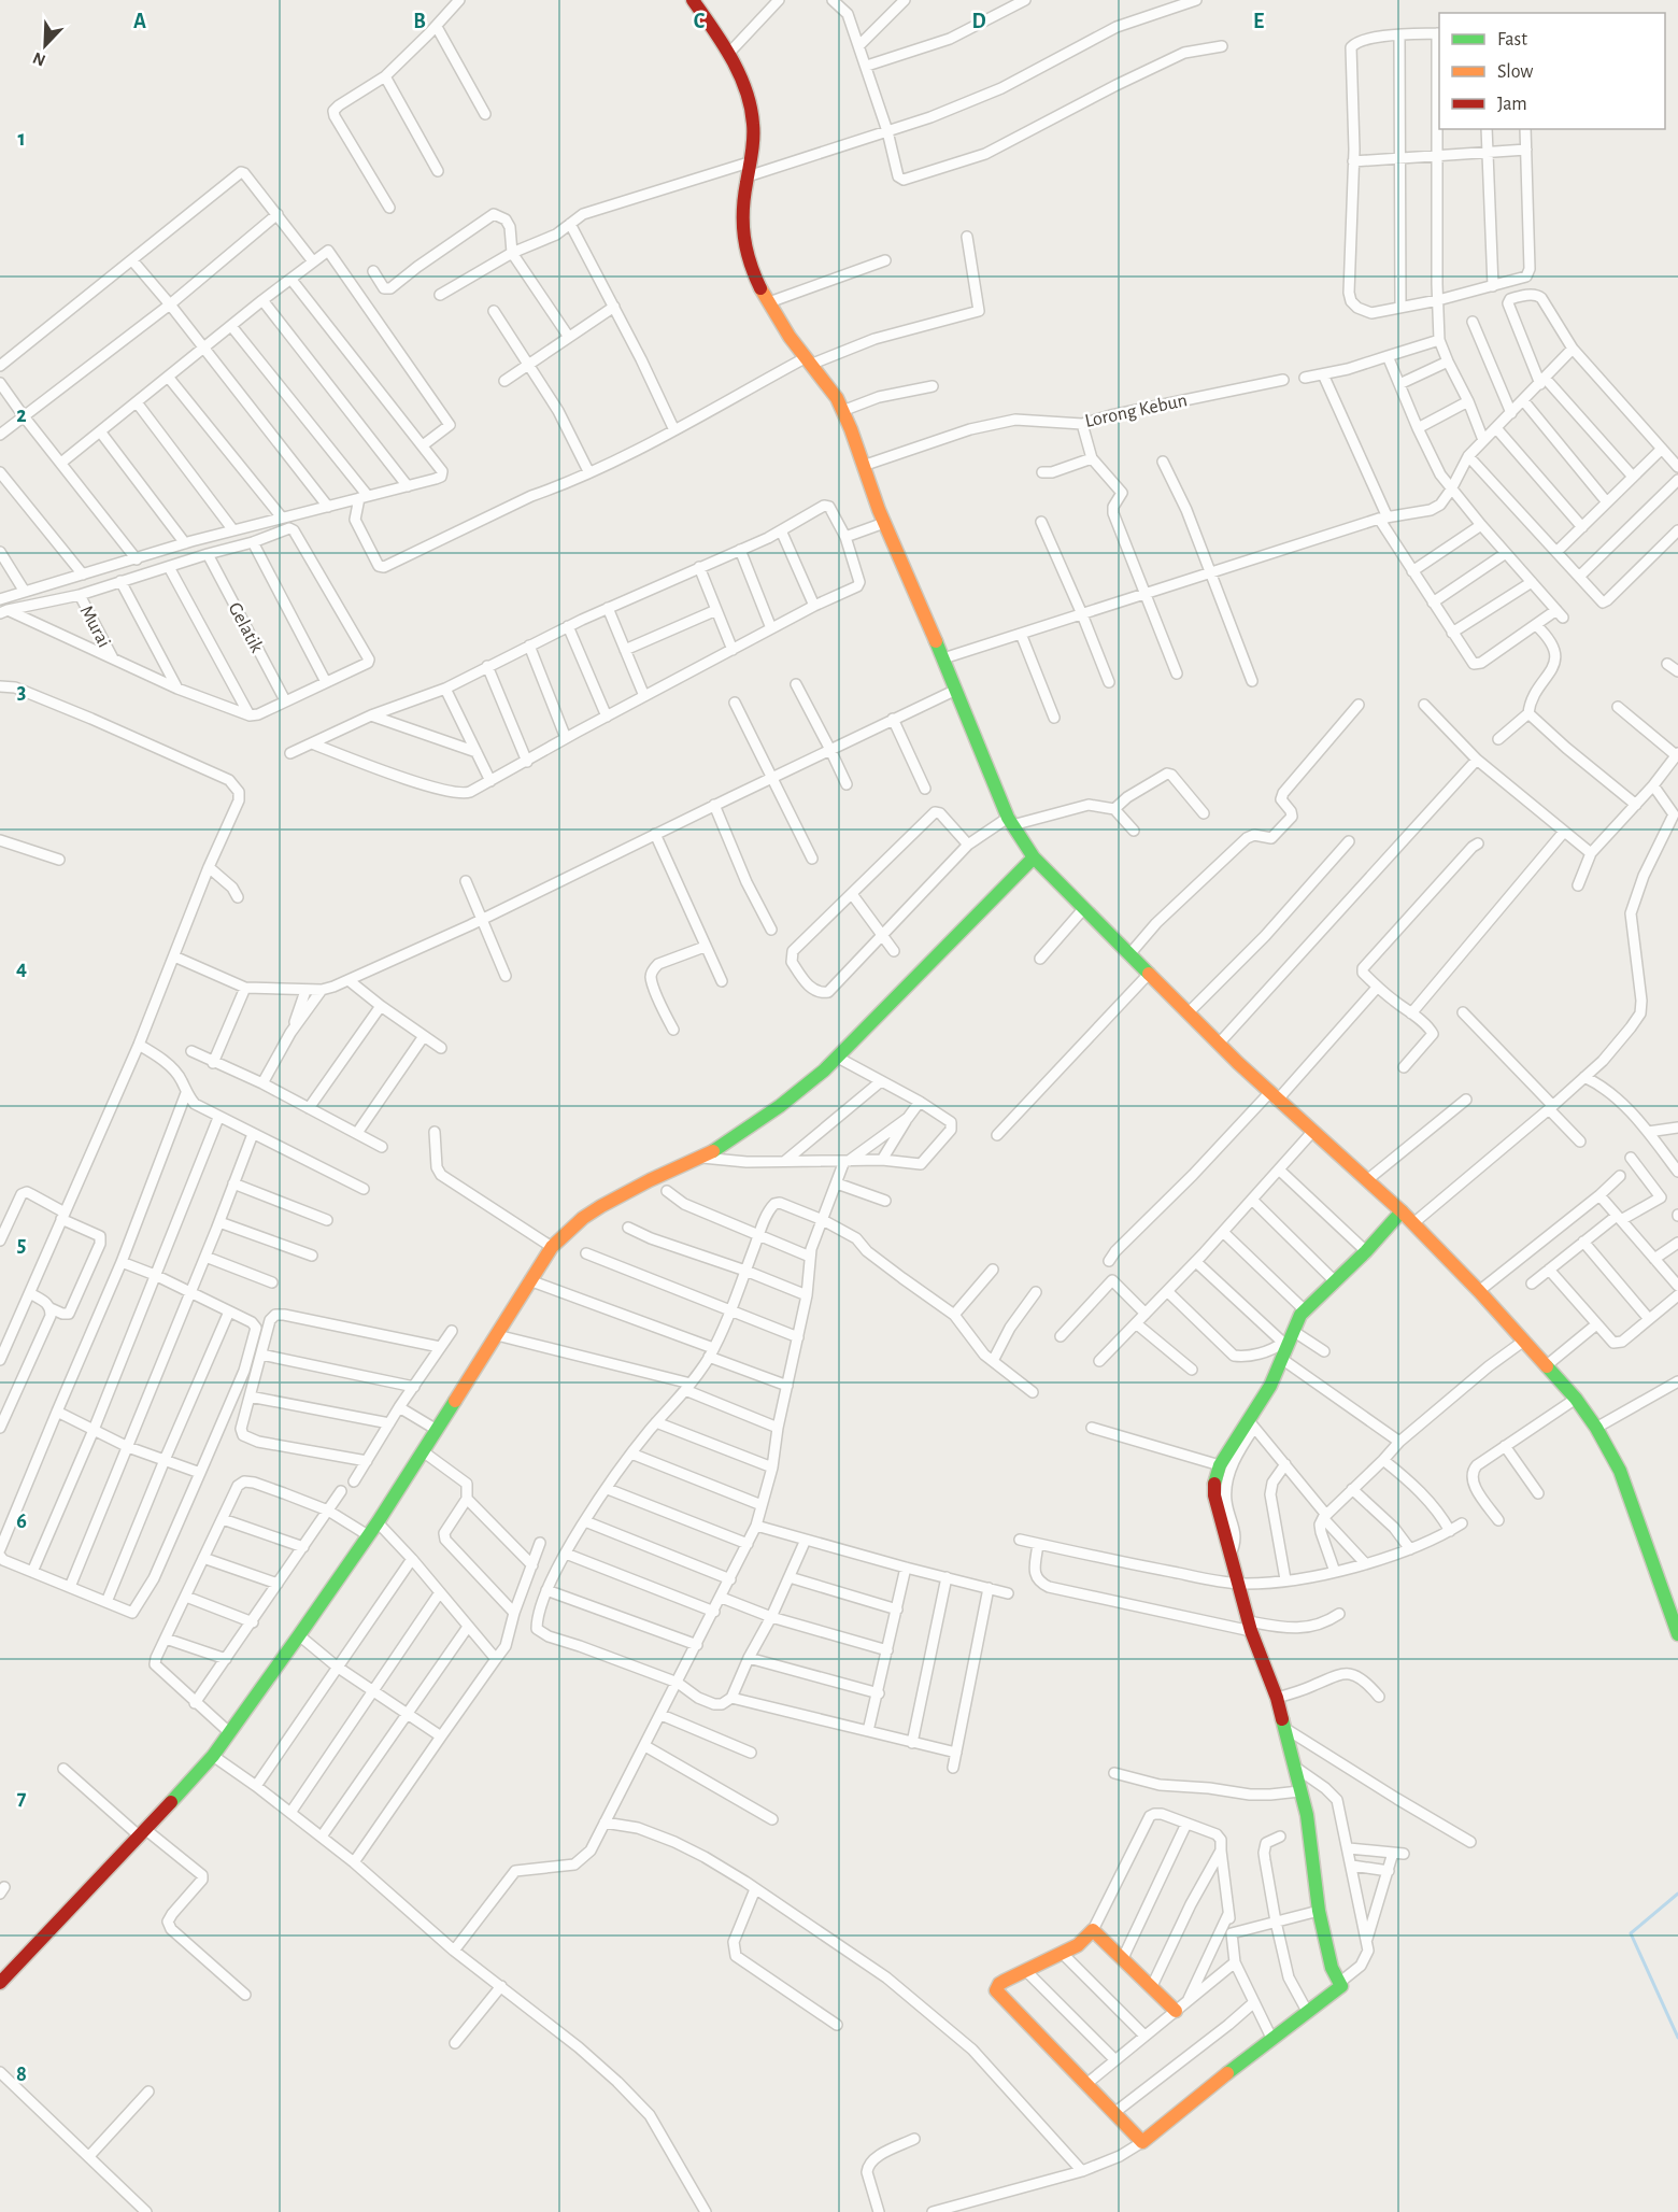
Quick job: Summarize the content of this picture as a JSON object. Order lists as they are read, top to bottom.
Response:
{
  "streets": {
    "street": ["Lorong Kebun", "Murai", "Gelatik"]
  },
  "legend": ["Fast", "Slow", "Jam"],
  "north": "bottom left",
  "grid": {
    "columns": [
      "A",
      "B",
      "C",
      "D",
      "E"
    ],
    "rows": [
      "1",
      "2",
      "3",
      "4",
      "5",
      "6",
      "7",
      "8"
    ]
  }
}
